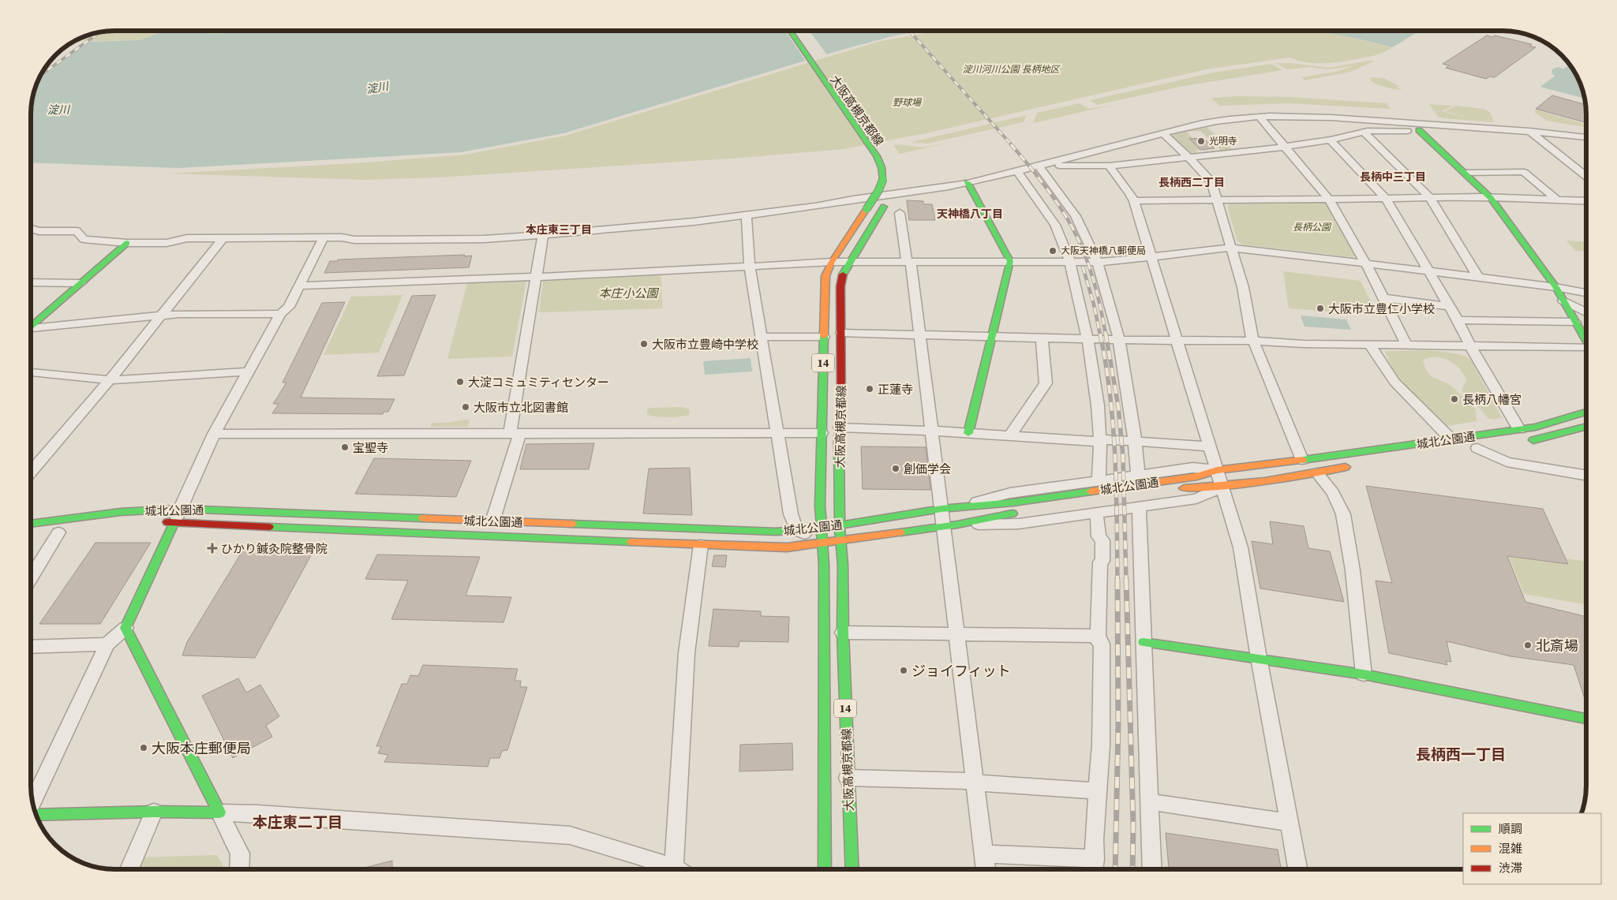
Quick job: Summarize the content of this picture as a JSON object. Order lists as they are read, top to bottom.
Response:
{
  "streets": {
    "main road": ["大阪高槻京都線", "14", "城北公園通"]
  },
  "crossings": [
    ["大阪高槻京都線", "城北公園通"]
  ],
  "districts": [
    "長柄中三丁目",
    "長柄西二丁目",
    "天神橋八丁目",
    "本庄東三丁目",
    "長柄西一丁目",
    "本庄東二丁目"
  ],
  "water": ["淀川"],
  "parks": [
    "淀川河川公園 長柄地区",
    "野球場",
    "長柄公園",
    "本庄小公園"
  ],
  "places": {
    "other": [
      "光明寺",
      "大阪天神橋八郵便局",
      "大阪市立豊仁小学校",
      "大阪市立豊崎中学校",
      "大淀コミュミティセンター",
      "正蓮寺",
      "長柄八幡宮",
      "大阪市立北図書館",
      "宝聖寺",
      "創価学会",
      "北斎場",
      "ジョイフィット",
      "大阪本庄郵便局"
    ],
    "health": ["ひかり鍼灸院整骨院"]
  },
  "legend": ["順調", "混雑", "渋滞"]
}
